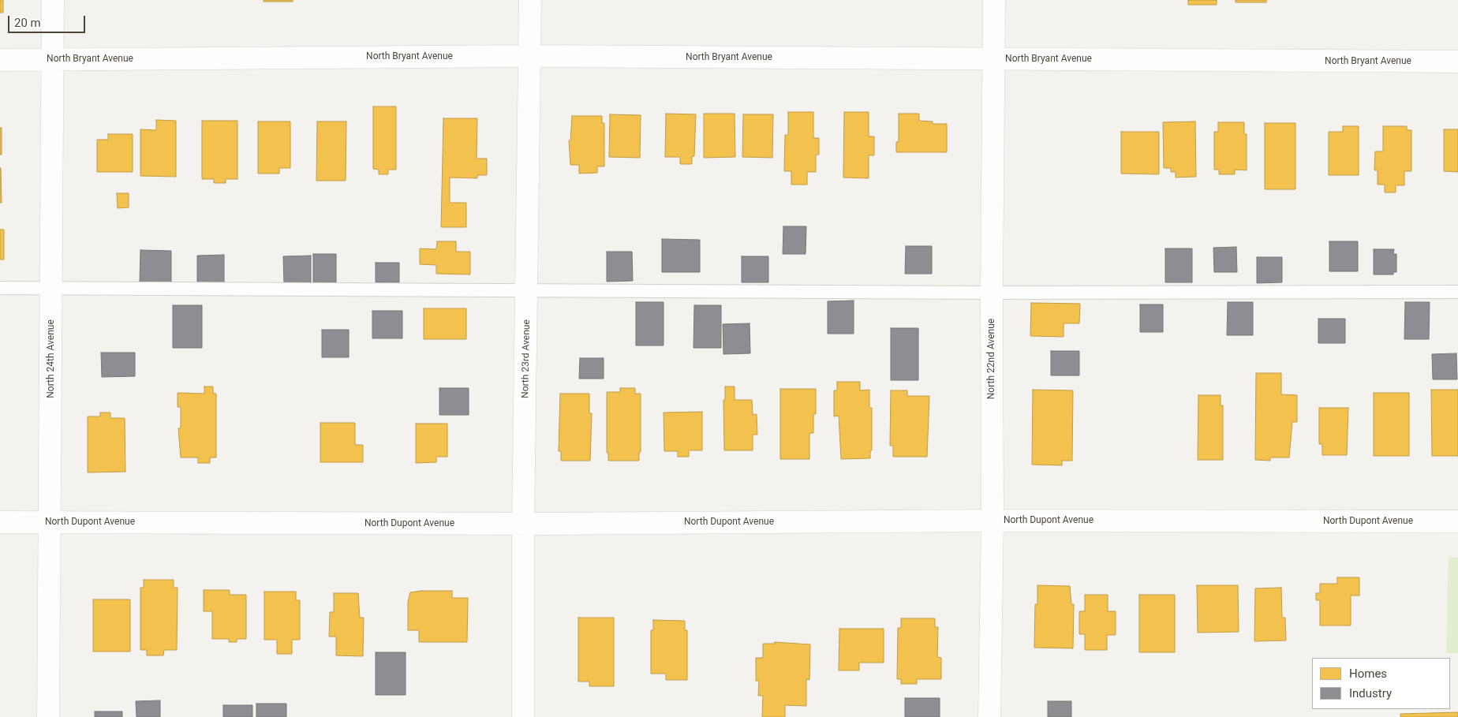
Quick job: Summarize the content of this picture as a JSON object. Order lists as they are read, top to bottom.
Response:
{
  "streets": {
    "street": [
      "North Bryant Avenue",
      "North 24th Avenue",
      "North 23rd Avenue",
      "North 22nd Avenue",
      "North Dupont Avenue"
    ]
  },
  "crossings": [
    ["North Bryant Avenue", "North 24th Avenue"],
    ["North Bryant Avenue", "North 23rd Avenue"],
    ["North Bryant Avenue", "North 22nd Avenue"],
    ["North 24th Avenue", "North Dupont Avenue"],
    ["North 23rd Avenue", "North Dupont Avenue"],
    ["North 22nd Avenue", "North Dupont Avenue"]
  ],
  "legend": ["Homes", "Industry"],
  "scale_bar": "20 m"
}
